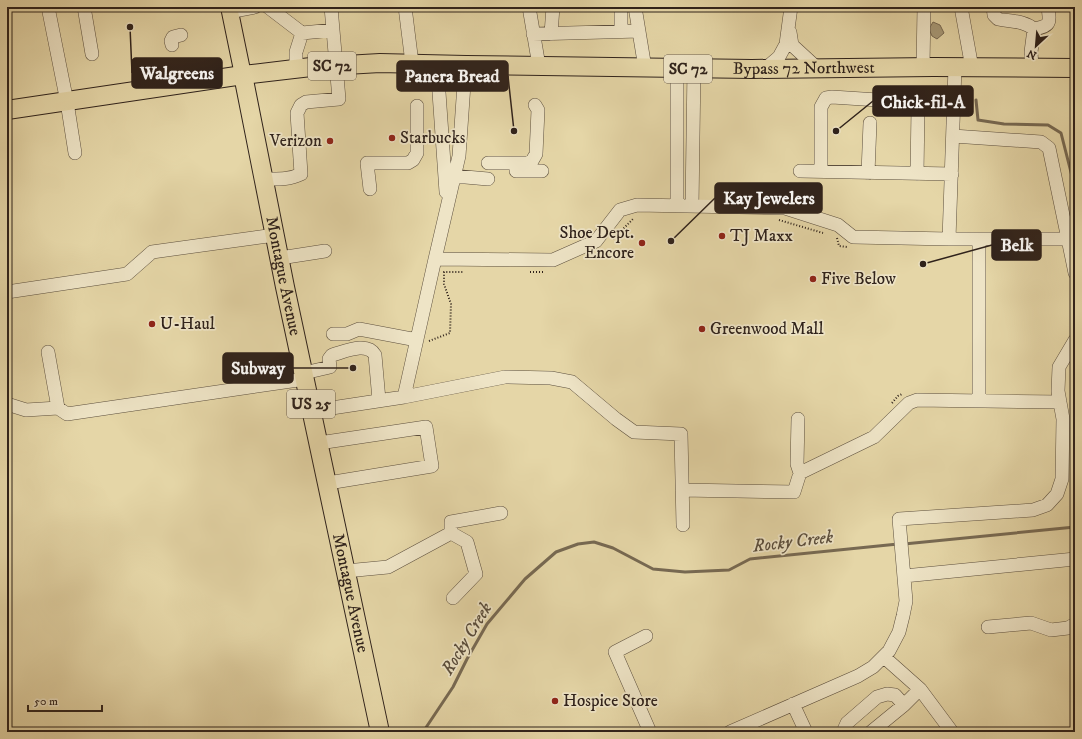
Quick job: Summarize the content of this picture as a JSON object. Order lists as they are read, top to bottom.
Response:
{
  "streets": {
    "highway": [
      "SC 72",
      "Bypass 72 Northwest",
      "Montague Avenue",
      "US 25"
    ]
  },
  "crossings": [
    ["Bypass 72 Northwest", "Montague Avenue"]
  ],
  "water": ["Rocky Creek"],
  "places": [
    "Walgreens",
    "Panera Bread",
    "Chick-fil-A",
    "Starbucks",
    "Verizon",
    "TJ Maxx",
    "Kay Jewelers",
    "Shoe Dept. Encore",
    "Belk",
    "Five Below",
    "U-Haul",
    "Greenwood Mall",
    "Subway",
    "Hospice Store"
  ],
  "scale_bar": "50 m",
  "north": "bottom left"
}
